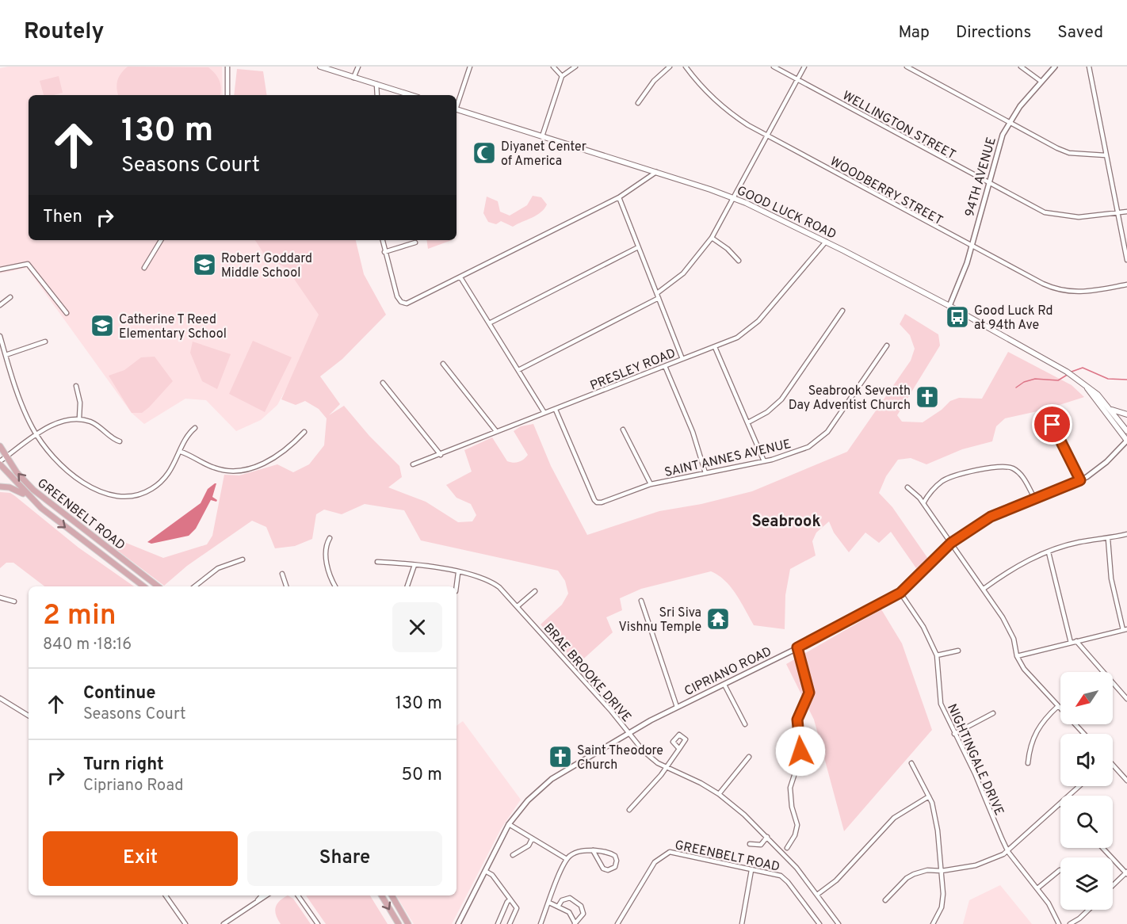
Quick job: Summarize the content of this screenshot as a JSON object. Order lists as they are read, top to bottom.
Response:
{
  "streets": {
    "main road": ["GOOD LUCK ROAD", "GREENBELT ROAD"],
    "street": [
      "WELLINGTON STREET",
      "94TH AVENUE",
      "WOODBERRY STREET",
      "PRESLEY ROAD",
      "SAINT ANNES AVENUE",
      "CIPRIANO ROAD",
      "BRAE BROOKE DRIVE",
      "NIGHTINGALE DRIVE"
    ]
  },
  "crossings": [
    ["WELLINGTON STREET", "94TH AVENUE"],
    ["94TH AVENUE", "WOODBERRY STREET"],
    ["94TH AVENUE", "GOOD LUCK ROAD"],
    ["GOOD LUCK ROAD", "PRESLEY ROAD"],
    ["GOOD LUCK ROAD", "CIPRIANO ROAD"],
    ["PRESLEY ROAD", "SAINT ANNES AVENUE"],
    ["CIPRIANO ROAD", "BRAE BROOKE DRIVE"],
    ["CIPRIANO ROAD", "NIGHTINGALE DRIVE"]
  ],
  "districts": ["Seabrook"],
  "places": {
    "mosque": ["Diyanet Center of America"],
    "school or university": ["Robert Goddard Middle School", "Catherine T Reed Elementary School"],
    "bus stop": ["Good Luck Rd at 94th Ave"],
    "church": ["Seabrook Seventh Day Adventist Church", "Saint Theodore Church"],
    "temple": ["Sri Siva Vishnu Temple"]
  },
  "north": "bottom left",
  "page": {
    "header": "Routely",
    "nav": ["Map", "Directions", "Saved"],
    "turn": ["130 m", "Seasons Court"],
    "then": "Then",
    "heading": ["2 min", "840 m · 18:16"],
    "list": [
      {
        "name": "Continue",
        "note": "Seasons Court",
        "value": "130 m"
      },
      {
        "name": "Turn right",
        "note": "Cipriano Road",
        "value": "50 m"
      }
    ],
    "buttons": ["Exit", "Share"]
  }
}
